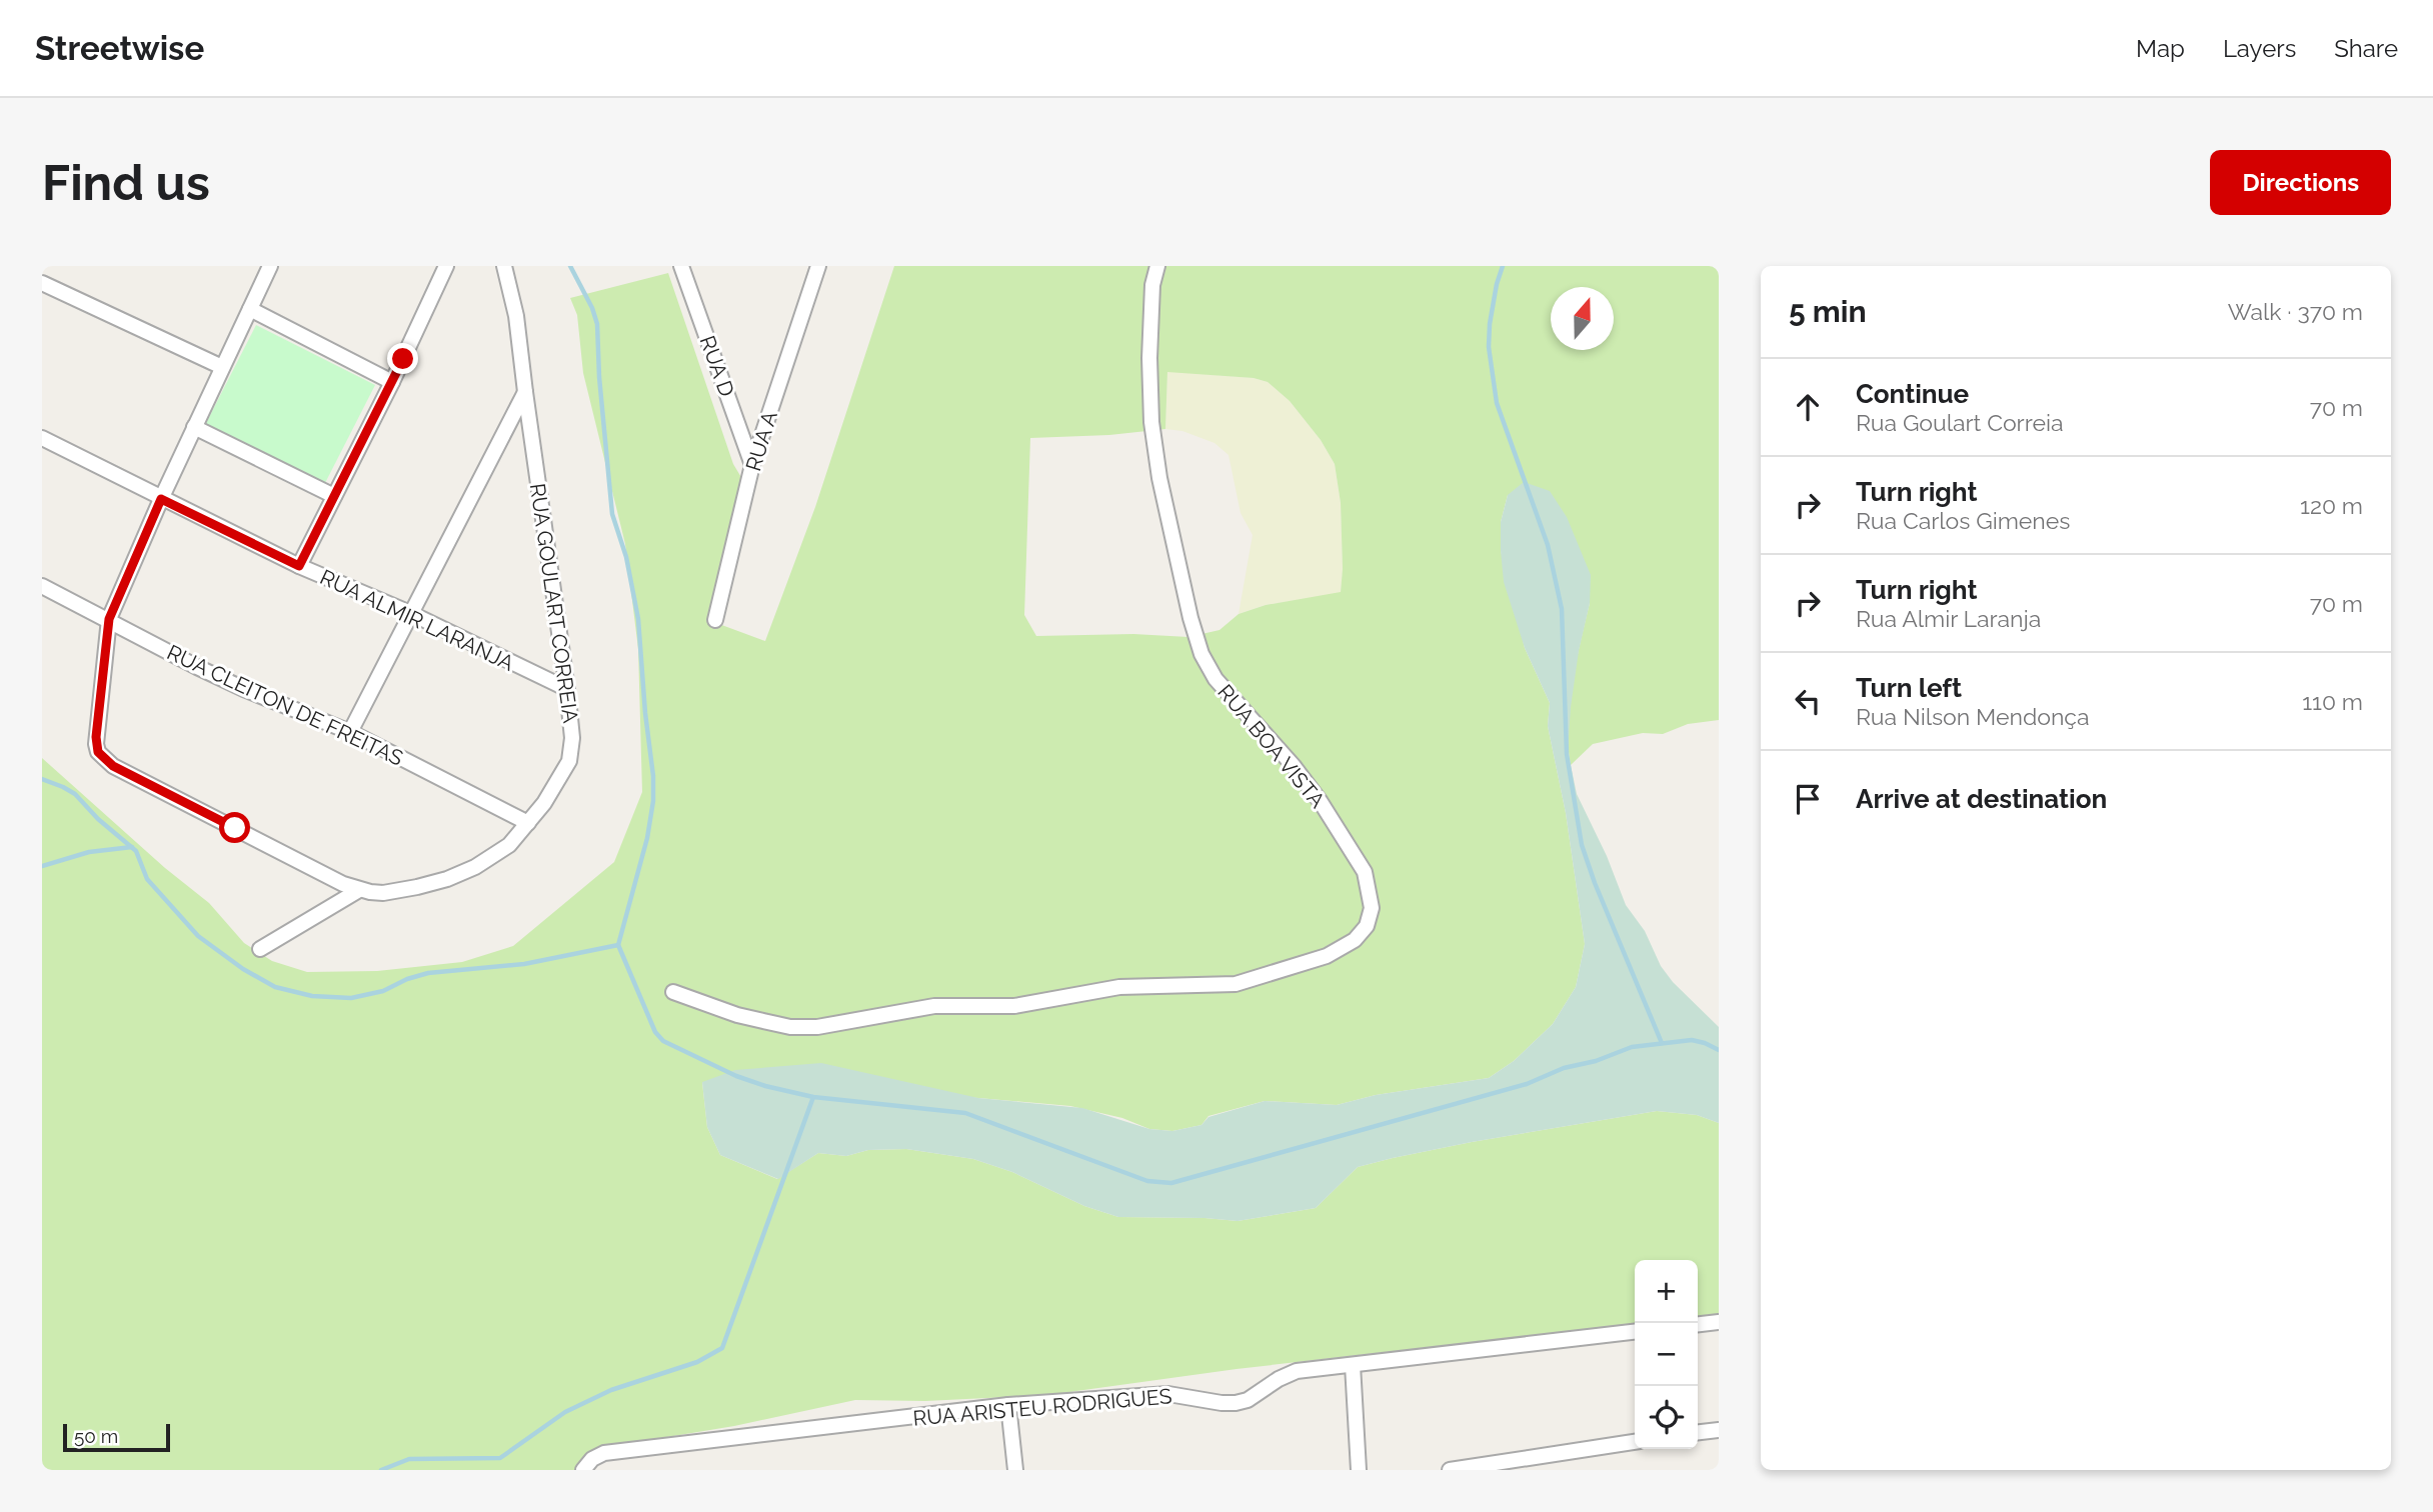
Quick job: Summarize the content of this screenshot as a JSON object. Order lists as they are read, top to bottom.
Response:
{
  "streets": {
    "street": [
      "RUA D",
      "RUA A",
      "RUA GOULART CORREIA",
      "RUA ALMIR LARANJA",
      "RUA CLEITON DE FREITAS",
      "RUA BOA VISTA",
      "RUA ARISTEU RODRIGUES"
    ]
  },
  "crossings": [
    ["RUA D", "RUA A"],
    ["RUA GOULART CORREIA", "RUA ALMIR LARANJA"],
    ["RUA GOULART CORREIA", "RUA CLEITON DE FREITAS"]
  ],
  "scale_bar": "50 m",
  "north": "top",
  "page": {
    "header": "Streetwise",
    "nav": ["Map", "Layers", "Share"],
    "buttons": "Directions",
    "title": "Find us",
    "heading": ["5 min", "Walk · 370 m"],
    "list": [
      ["Continue", "Rua Goulart Correia", "70 m"],
      ["Turn right", "Rua Carlos Gimenes", "120 m"],
      ["Turn right", "Rua Almir Laranja", "70 m"],
      ["Turn left", "Rua Nilson Mendonça", "110 m"],
      "Arrive at destination"
    ],
    "map_buttons": ["+", "−"],
    "scale": "50 m"
  }
}
